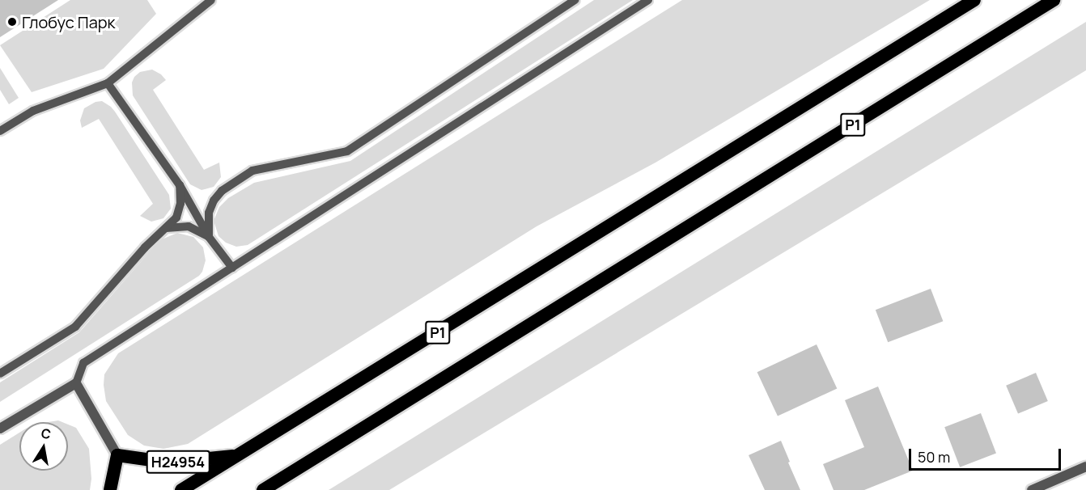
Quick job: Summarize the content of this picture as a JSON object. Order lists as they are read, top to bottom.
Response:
{
  "streets": {
    "highway": ["Р1", "Н24954"]
  },
  "crossings": [
    ["Р1", "Н24954"]
  ],
  "places": ["Глобус Парк"],
  "scale_bar": "50 m",
  "north": "top"
}
